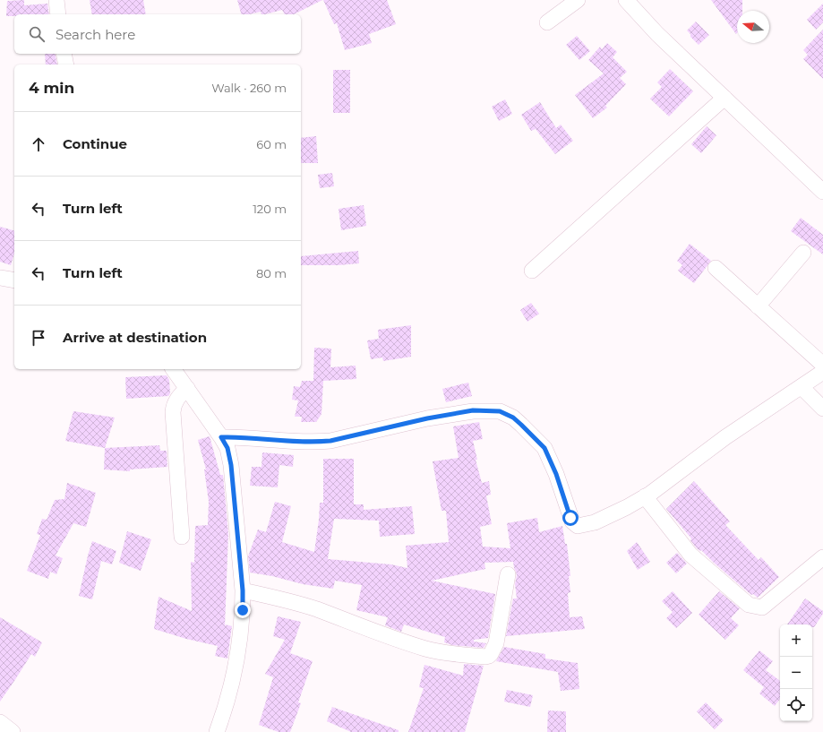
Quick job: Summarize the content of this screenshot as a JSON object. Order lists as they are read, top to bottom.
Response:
{
  "north": "left",
  "page": {
    "search": "Search here",
    "heading": ["4 min", "Walk · 260 m"],
    "list": [
      ["Continue", "60 m"],
      ["Turn left", "120 m"],
      ["Turn left", "80 m"],
      "Arrive at destination"
    ],
    "map_buttons": ["+", "−"]
  }
}
